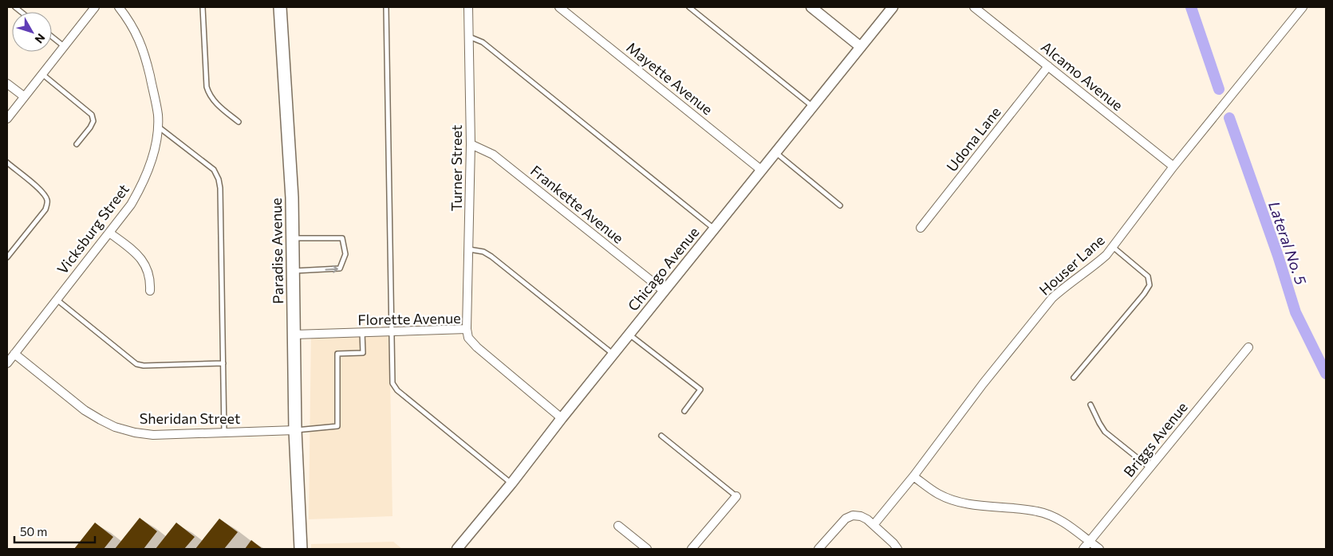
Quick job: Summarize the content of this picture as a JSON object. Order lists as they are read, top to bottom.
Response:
{
  "streets": {
    "main road": ["Paradise Avenue"],
    "street": [
      "Alcamo Avenue",
      "Mayette Avenue",
      "Udona Lane",
      "Turner Street",
      "Frankette Avenue",
      "Vicksburg Street",
      "Houser Lane",
      "Chicago Avenue",
      "Florette Avenue",
      "Sheridan Street",
      "Briggs Avenue"
    ]
  },
  "crossings": [
    ["Alcamo Avenue", "Udona Lane"],
    ["Alcamo Avenue", "Houser Lane"],
    ["Mayette Avenue", "Chicago Avenue"],
    ["Turner Street", "Frankette Avenue"],
    ["Turner Street", "Florette Avenue"],
    ["Frankette Avenue", "Chicago Avenue"],
    ["Vicksburg Street", "Sheridan Street"],
    ["Paradise Avenue", "Florette Avenue"],
    ["Paradise Avenue", "Sheridan Street"],
    ["Chicago Avenue", "Florette Avenue"]
  ],
  "water": ["Lateral No. 5"],
  "scale_bar": "50 m",
  "north": "bottom right"
}
